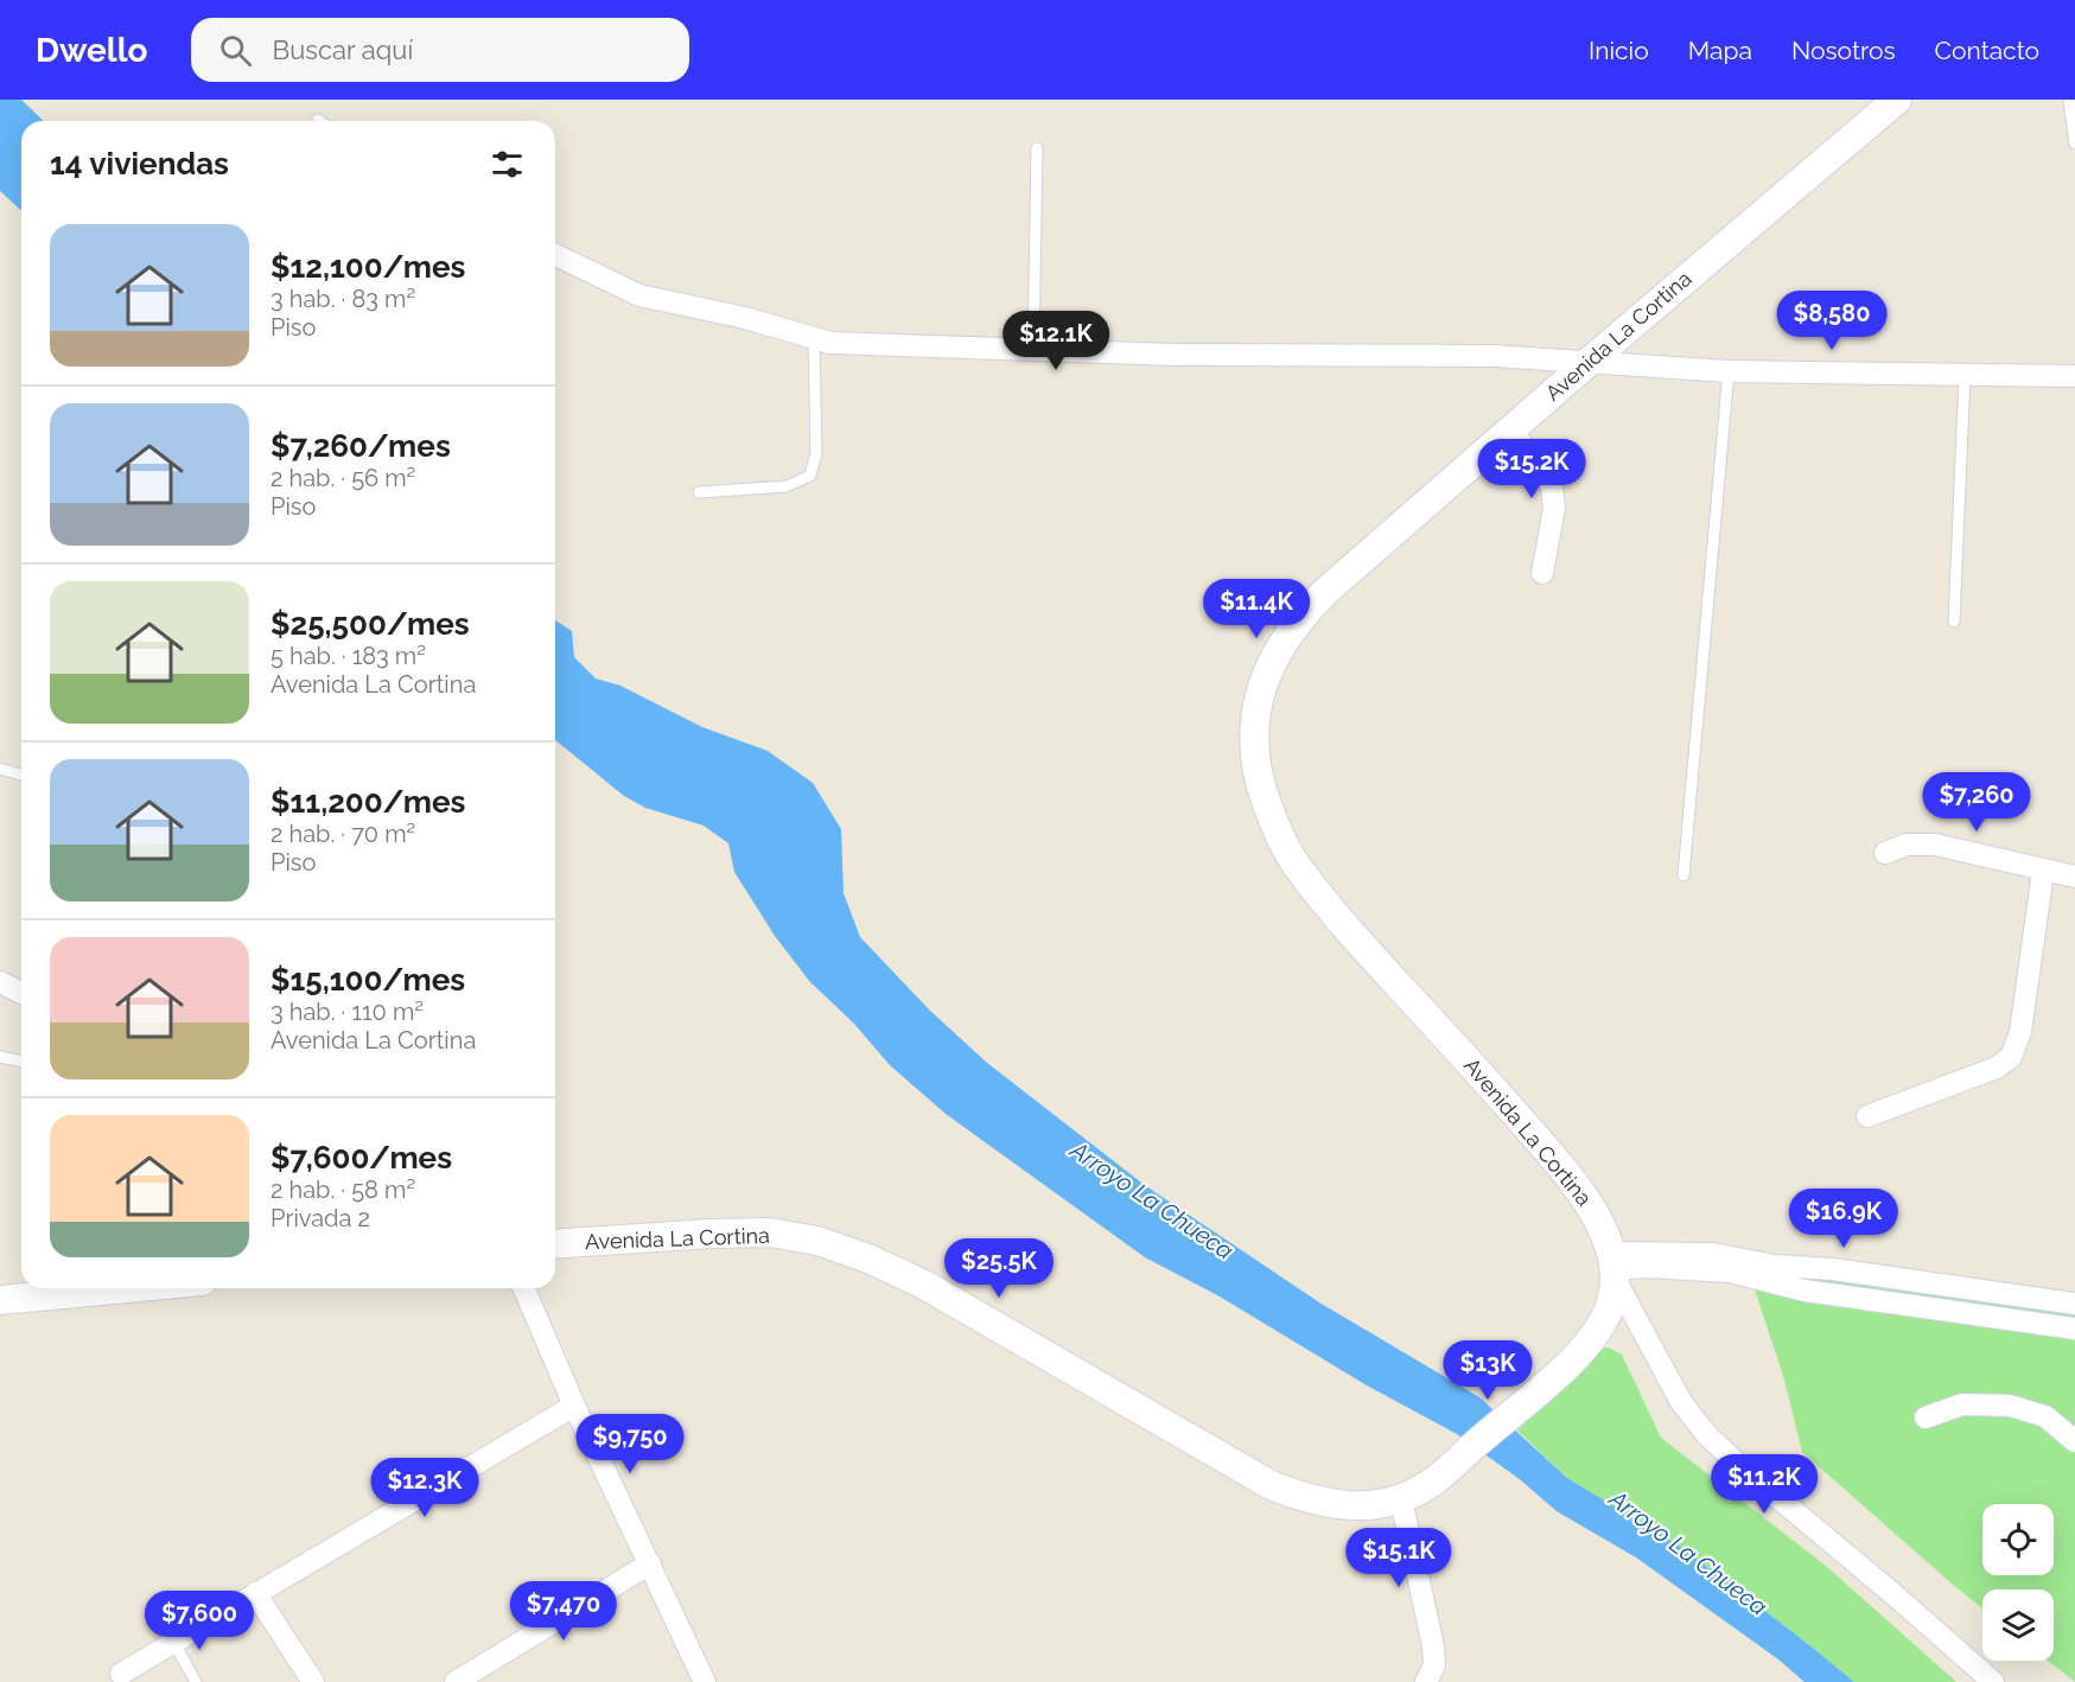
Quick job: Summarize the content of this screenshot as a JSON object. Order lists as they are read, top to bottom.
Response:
{
  "streets": {
    "main road": ["Avenida La Cortina"]
  },
  "water": ["Arroyo La Chueca"],
  "page": {
    "header": "Dwello",
    "search": "Buscar aquí",
    "nav": [
      "Inicio",
      "Mapa",
      "Nosotros",
      "Contacto"
    ],
    "heading": "14 viviendas",
    "list": [
      {
        "name": "$12,100/mes",
        "note": "3 hab. · 83 m² · Piso"
      },
      {
        "name": "$7,260/mes",
        "note": "2 hab. · 56 m² · Piso"
      },
      {
        "name": "$25,500/mes",
        "note": "5 hab. · 183 m² · Avenida La Cortina"
      },
      {
        "name": "$11,200/mes",
        "note": "2 hab. · 70 m² · Piso"
      },
      {
        "name": "$15,100/mes",
        "note": "3 hab. · 110 m² · Avenida La Cortina"
      },
      {
        "name": "$7,600/mes",
        "note": "2 hab. · 58 m² · Privada 2"
      }
    ],
    "price": [
      "$8,580",
      "$12.1K",
      "$15.2K",
      "$11.4K",
      "$7,260",
      "$16.9K",
      "$25.5K",
      "$13K",
      "$9,750",
      "$11.2K",
      "$12.3K",
      "$15.1K",
      "$7,470",
      "$7,600"
    ]
  }
}
